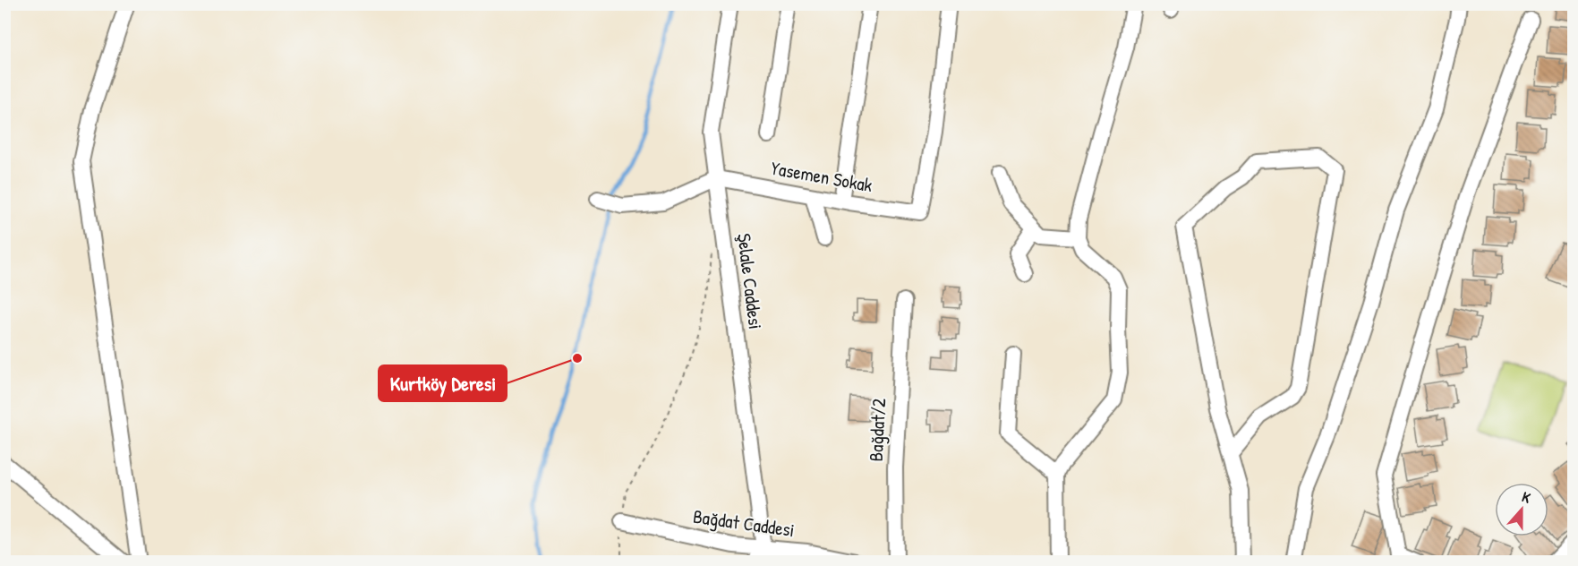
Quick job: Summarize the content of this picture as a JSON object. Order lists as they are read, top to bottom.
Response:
{
  "streets": {
    "street": [
      "Yasemen Sokak",
      "Şelale Caddesi",
      "Bağdat/2",
      "Bağdat Caddesi"
    ]
  },
  "crossings": [
    ["Yasemen Sokak", "Şelale Caddesi"],
    ["Şelale Caddesi", "Bağdat Caddesi"]
  ],
  "places": ["Kurtköy Deresi"],
  "north": "top"
}
